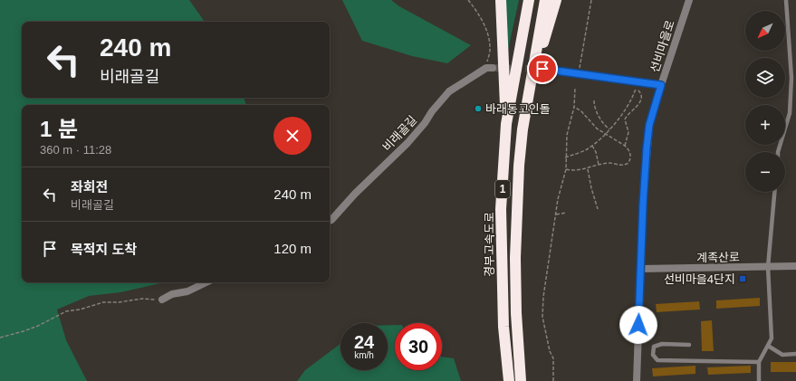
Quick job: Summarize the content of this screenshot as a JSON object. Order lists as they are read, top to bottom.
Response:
{
  "streets": {
    "highway": ["1", "경부고속도로"],
    "street": ["선비마을로", "비래골길", "계족산로"]
  },
  "crossings": [
    ["선비마을로", "계족산로"]
  ],
  "places": {
    "other": ["바래동고인돌"],
    "transit": ["선비마을4단지"]
  },
  "north": "bottom left",
  "page": {
    "map_buttons": ["+", "−"],
    "turn": ["240 m", "비래골길"],
    "heading": ["1 분", "360 m · 11:28"],
    "list": [
      {
        "name": "좌회전",
        "note": "비래골길",
        "value": "240 m"
      },
      {
        "name": "목적지 도착",
        "value": "120 m"
      }
    ],
    "speed": "24 km/h",
    "limit": "30"
  }
}
